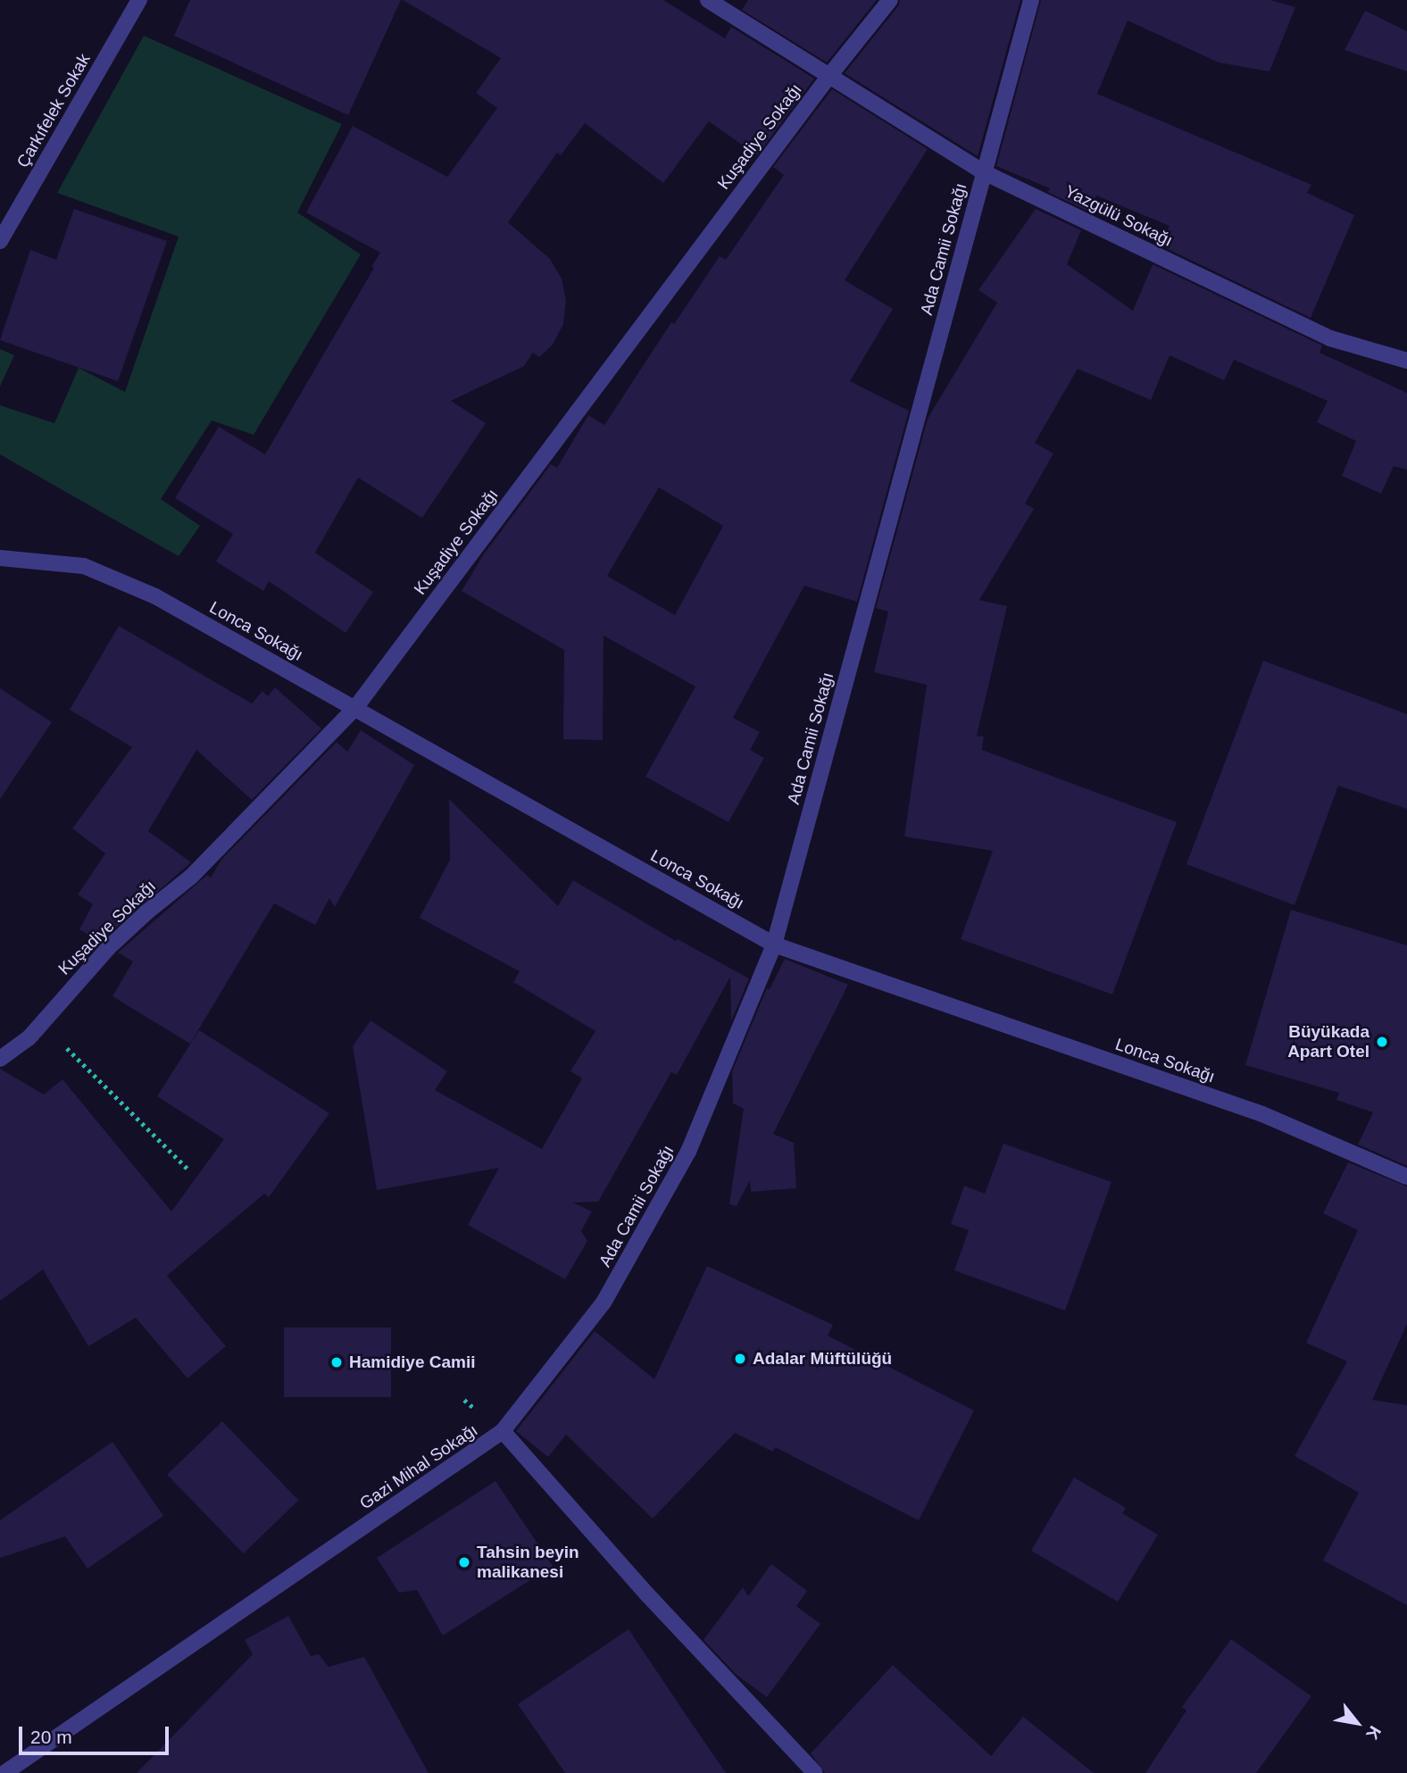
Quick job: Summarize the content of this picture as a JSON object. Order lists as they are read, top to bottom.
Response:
{
  "streets": {
    "street": [
      "Çarkıfelek Sokak",
      "Kuşadiye Sokağı",
      "Yazgülü Sokağı",
      "Ada Camii Sokağı",
      "Lonca Sokağı",
      "Gazi Mihal Sokağı"
    ]
  },
  "crossings": [
    ["Kuşadiye Sokağı", "Yazgülü Sokağı"],
    ["Kuşadiye Sokağı", "Lonca Sokağı"],
    ["Yazgülü Sokağı", "Ada Camii Sokağı"],
    ["Ada Camii Sokağı", "Lonca Sokağı"],
    ["Ada Camii Sokağı", "Gazi Mihal Sokağı"]
  ],
  "places": [
    "Büyükada Apart Otel",
    "Adalar Müftülüğü",
    "Hamidiye Camii",
    "Tahsin beyin malikanesi"
  ],
  "scale_bar": "20 m",
  "north": "bottom right"
}
